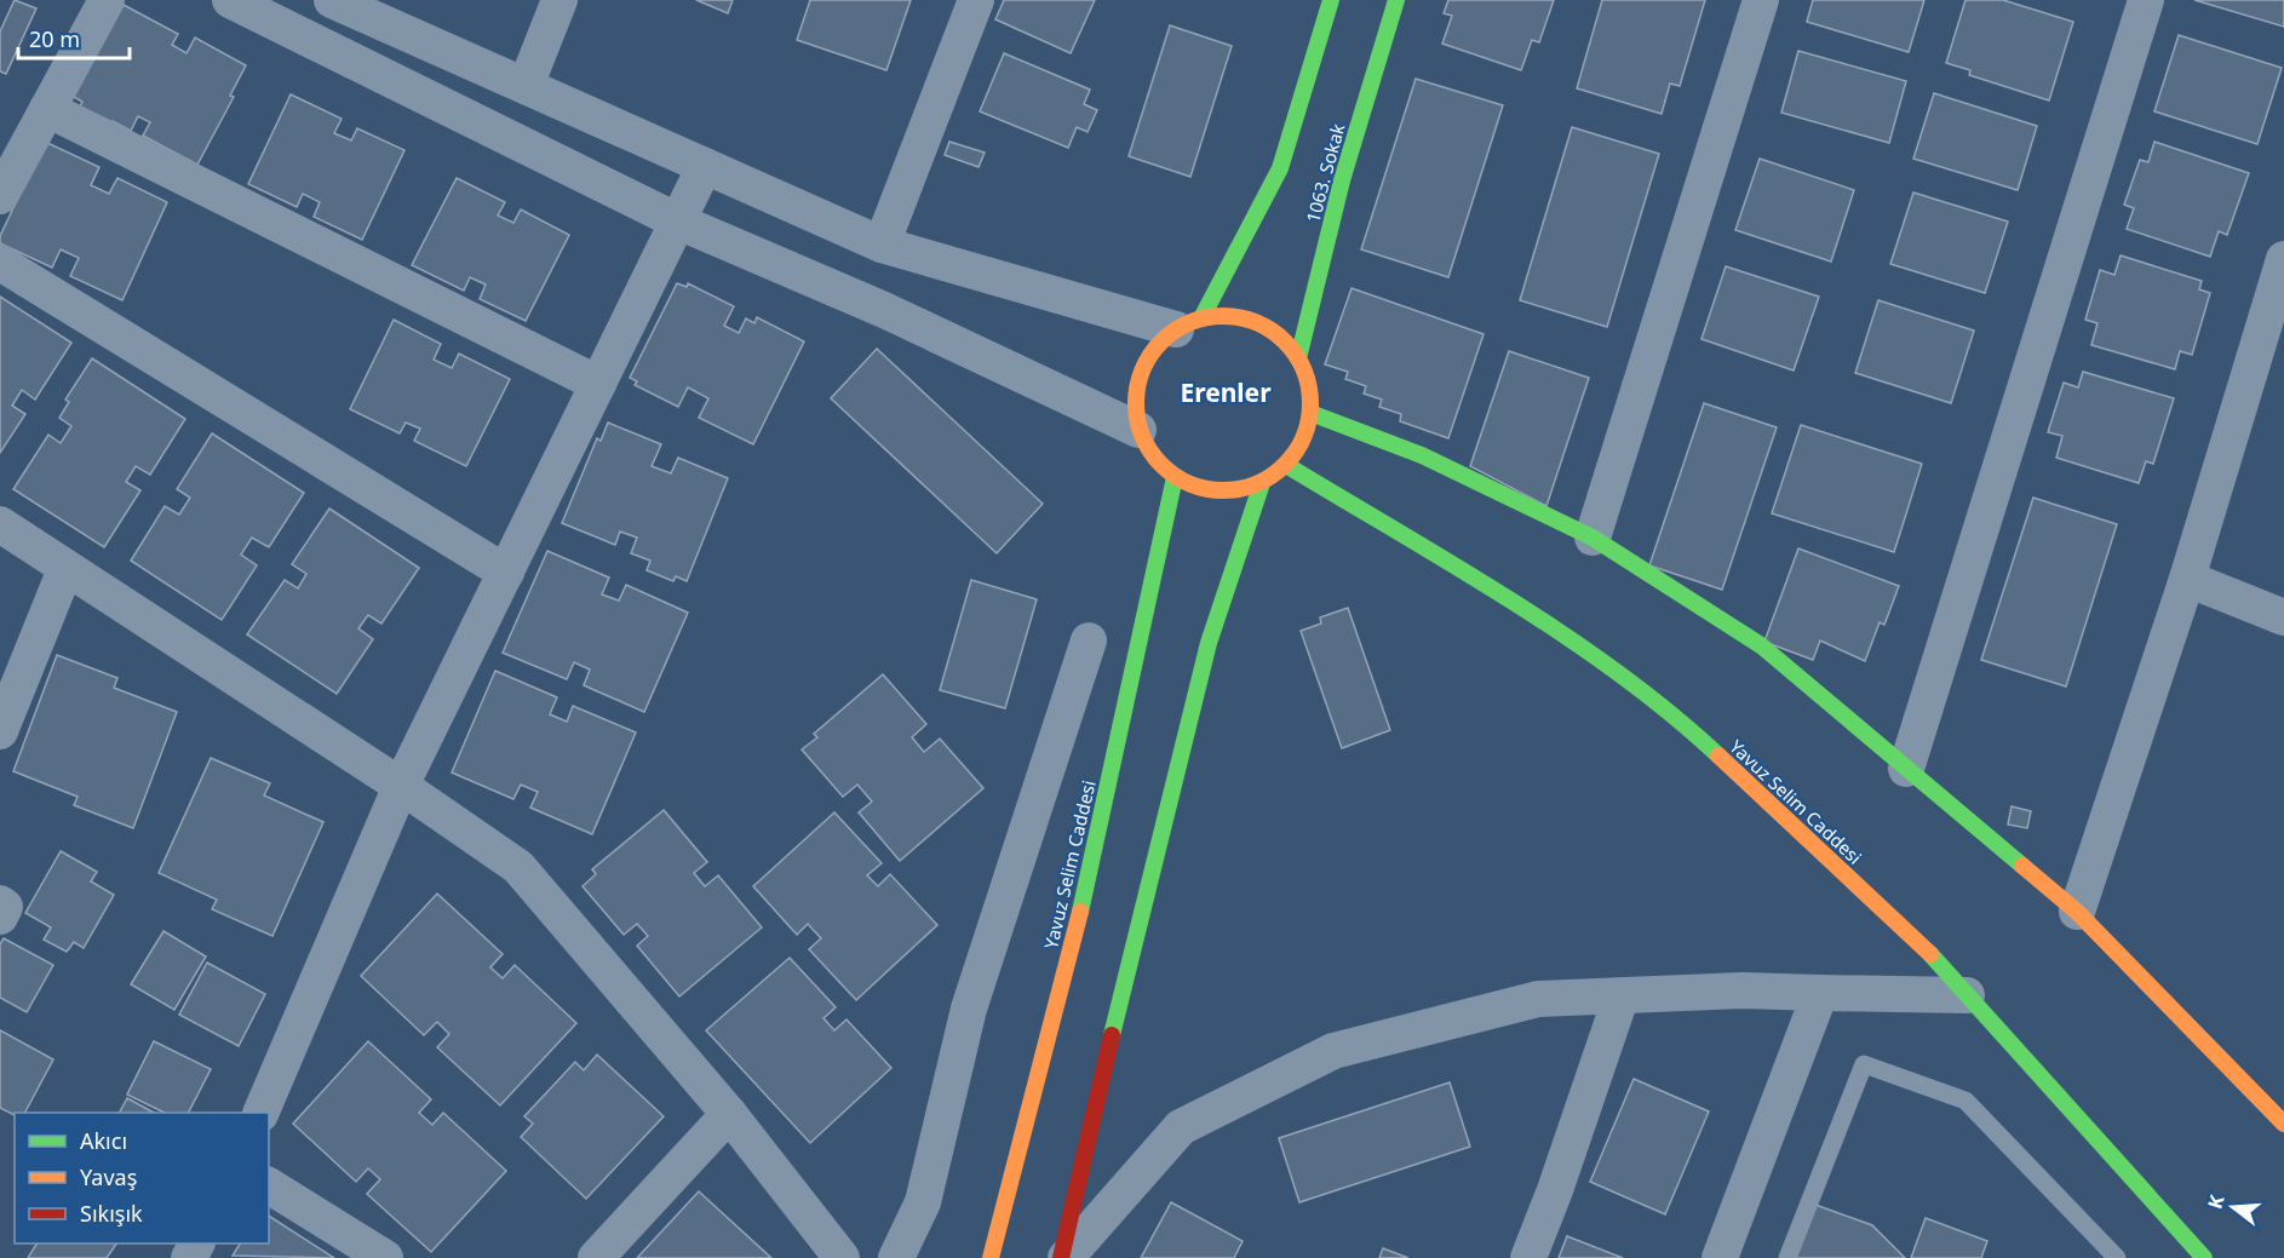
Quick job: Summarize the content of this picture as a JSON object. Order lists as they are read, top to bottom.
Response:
{
  "streets": {
    "main road": ["1063. Sokak", "Yavuz Selim Caddesi"]
  },
  "crossings": [
    ["1063. Sokak", "Yavuz Selim Caddesi"]
  ],
  "districts": ["Erenler"],
  "legend": ["Akıcı", "Yavaş", "Sıkışık"],
  "scale_bar": "20 m",
  "north": "left"
}
